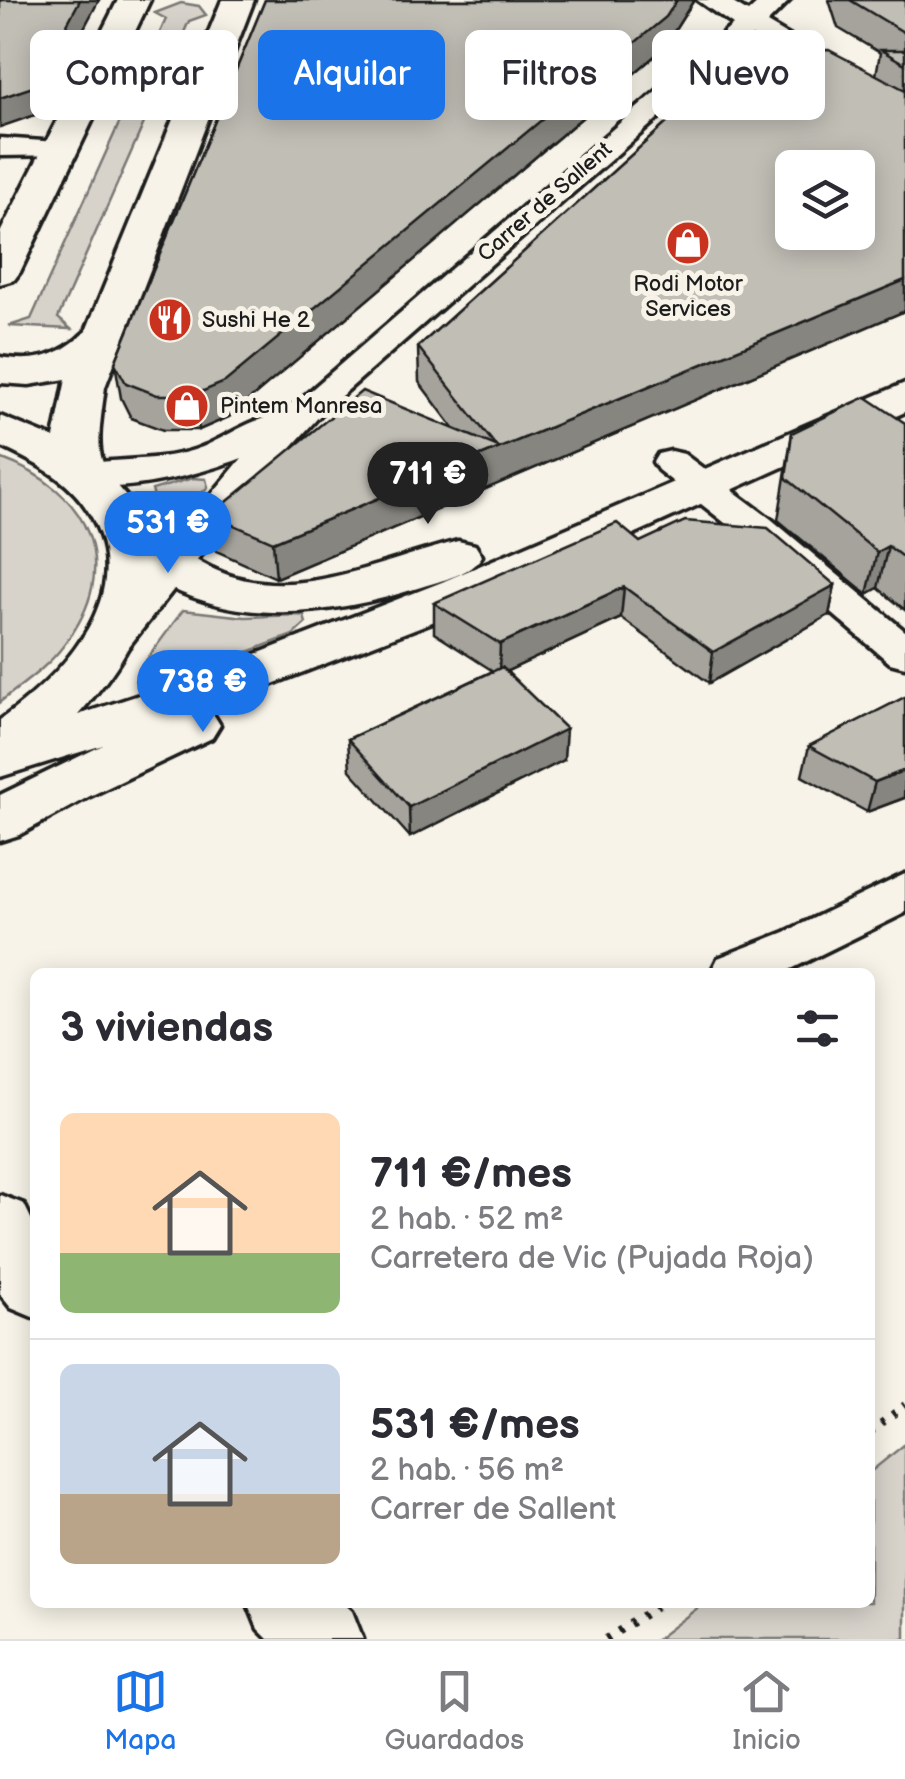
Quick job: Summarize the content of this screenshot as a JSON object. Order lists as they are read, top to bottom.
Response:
{
  "streets": {
    "street": ["Carrer de Sallent"]
  },
  "places": {
    "shop": ["Rodi Motor Services", "Pintem Manresa"],
    "restaurant": ["Sushi He 2"]
  },
  "page": {
    "chip": [
      "Comprar",
      "Alquilar",
      "Filtros",
      "Nuevo"
    ],
    "price": ["711 €", "531 €", "738 €"],
    "heading": "3 viviendas",
    "list": [
      {
        "name": "711 €/mes",
        "note": "2 hab. · 52 m² · Carretera de Vic (Pujada Roja)"
      },
      {
        "name": "531 €/mes",
        "note": "2 hab. · 56 m² · Carrer de Sallent"
      }
    ],
    "tabs": ["Mapa", "Guardados", "Inicio"]
  }
}
